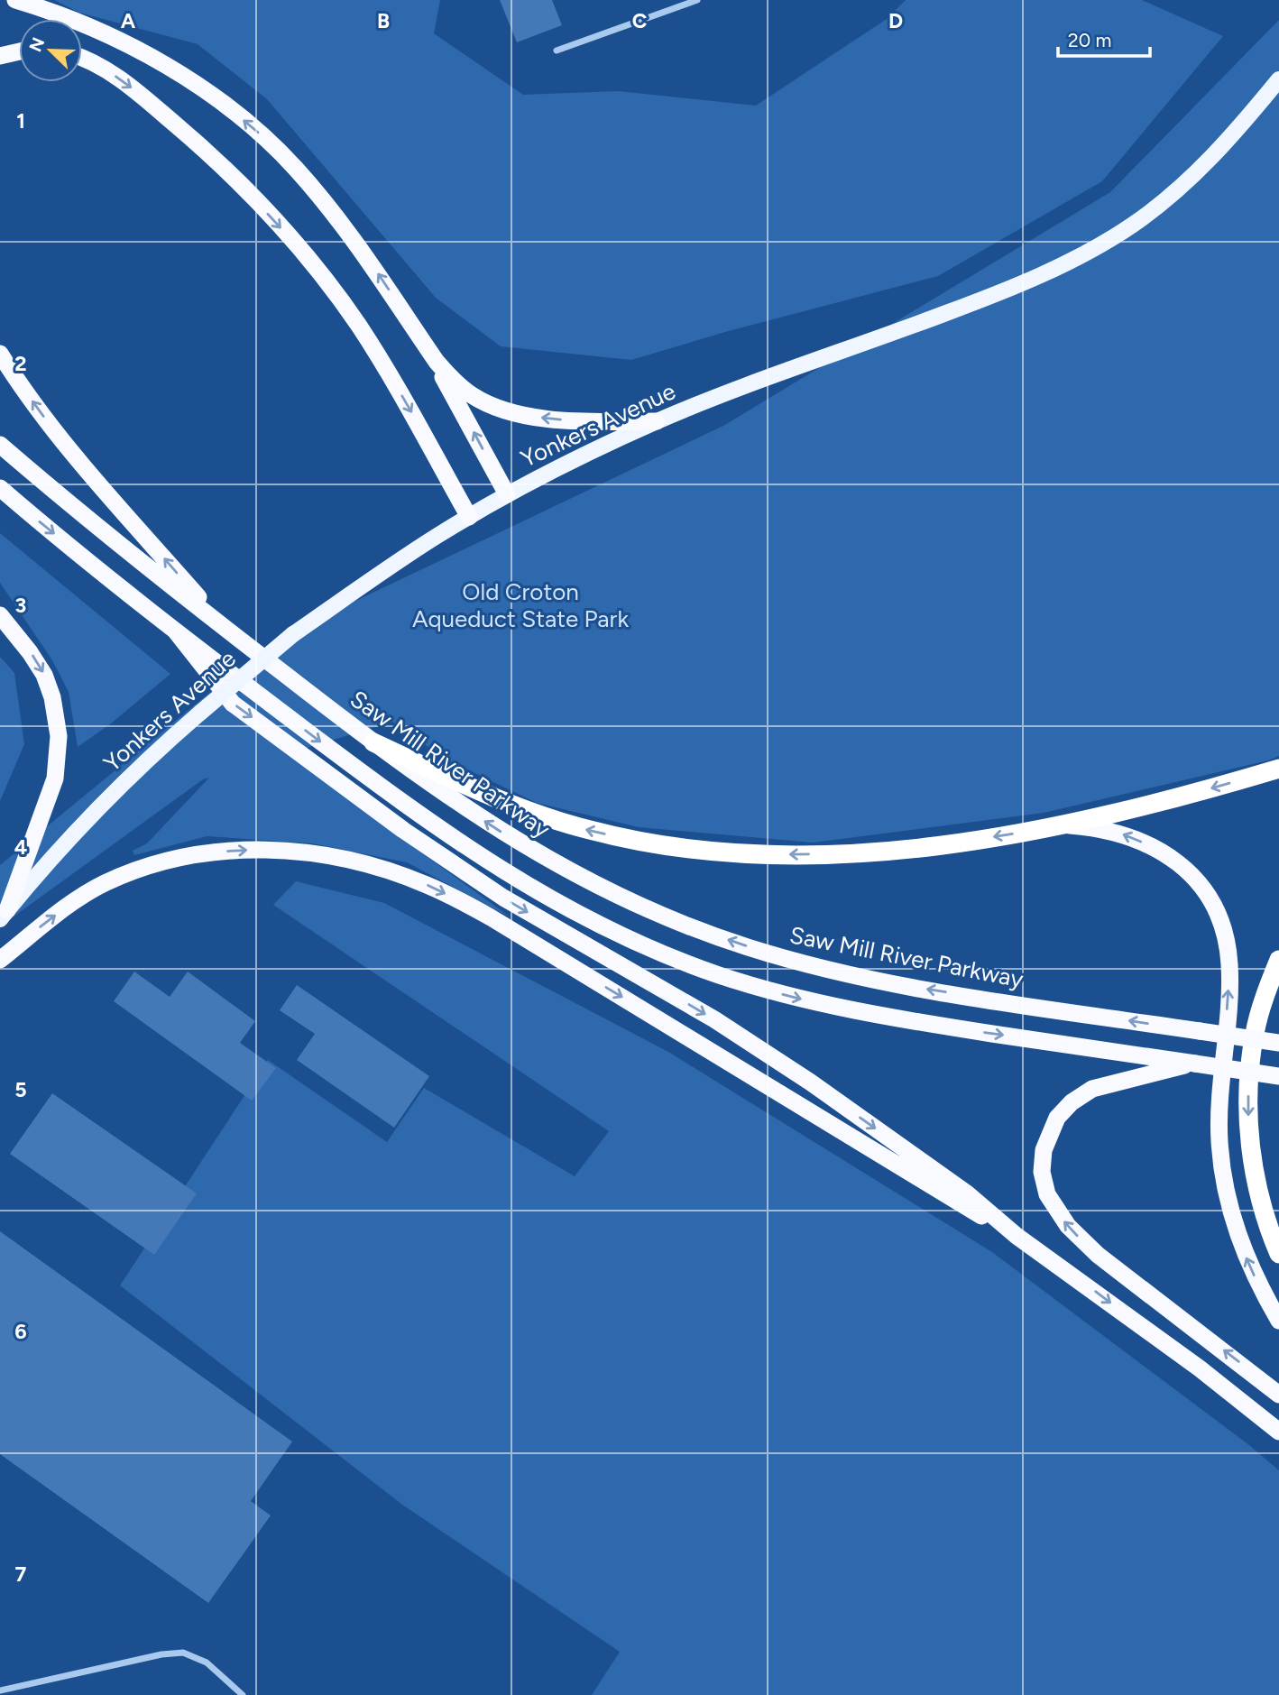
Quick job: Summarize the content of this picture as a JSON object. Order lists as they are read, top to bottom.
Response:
{
  "streets": {
    "highway": ["Saw Mill River Parkway"],
    "main road": ["Yonkers Avenue"]
  },
  "parks": ["Old Croton Aqueduct State Park"],
  "scale_bar": "20 m",
  "north": "top left",
  "grid": {
    "columns": [
      "A",
      "B",
      "C",
      "D"
    ],
    "rows": [
      "1",
      "2",
      "3",
      "4",
      "5",
      "6",
      "7"
    ]
  }
}
